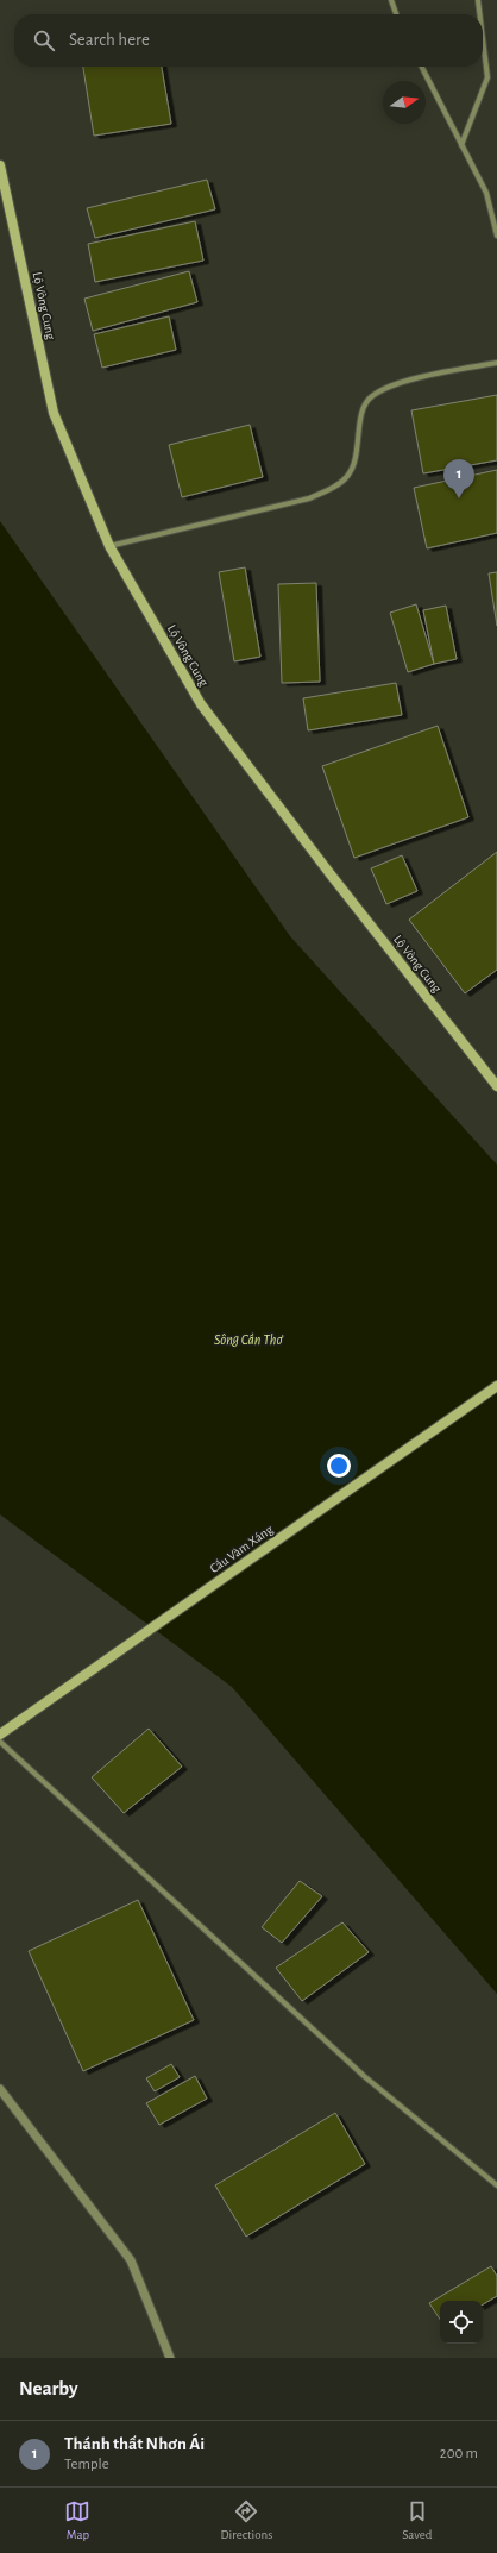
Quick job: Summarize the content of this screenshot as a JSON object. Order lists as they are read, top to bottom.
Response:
{
  "streets": {
    "main road": ["Lộ Vòng Cung", "Cầu Vàm Xáng"]
  },
  "water": ["Sông Cần Thơ"],
  "north": "right",
  "page": {
    "search": "Search here",
    "pins": "1",
    "heading": "Nearby",
    "list": [
      {
        "mark": "1",
        "name": "Thánh thất Nhơn Ái",
        "note": "Temple",
        "value": "200 m"
      }
    ],
    "nav": ["Map", "Directions", "Saved"]
  }
}
